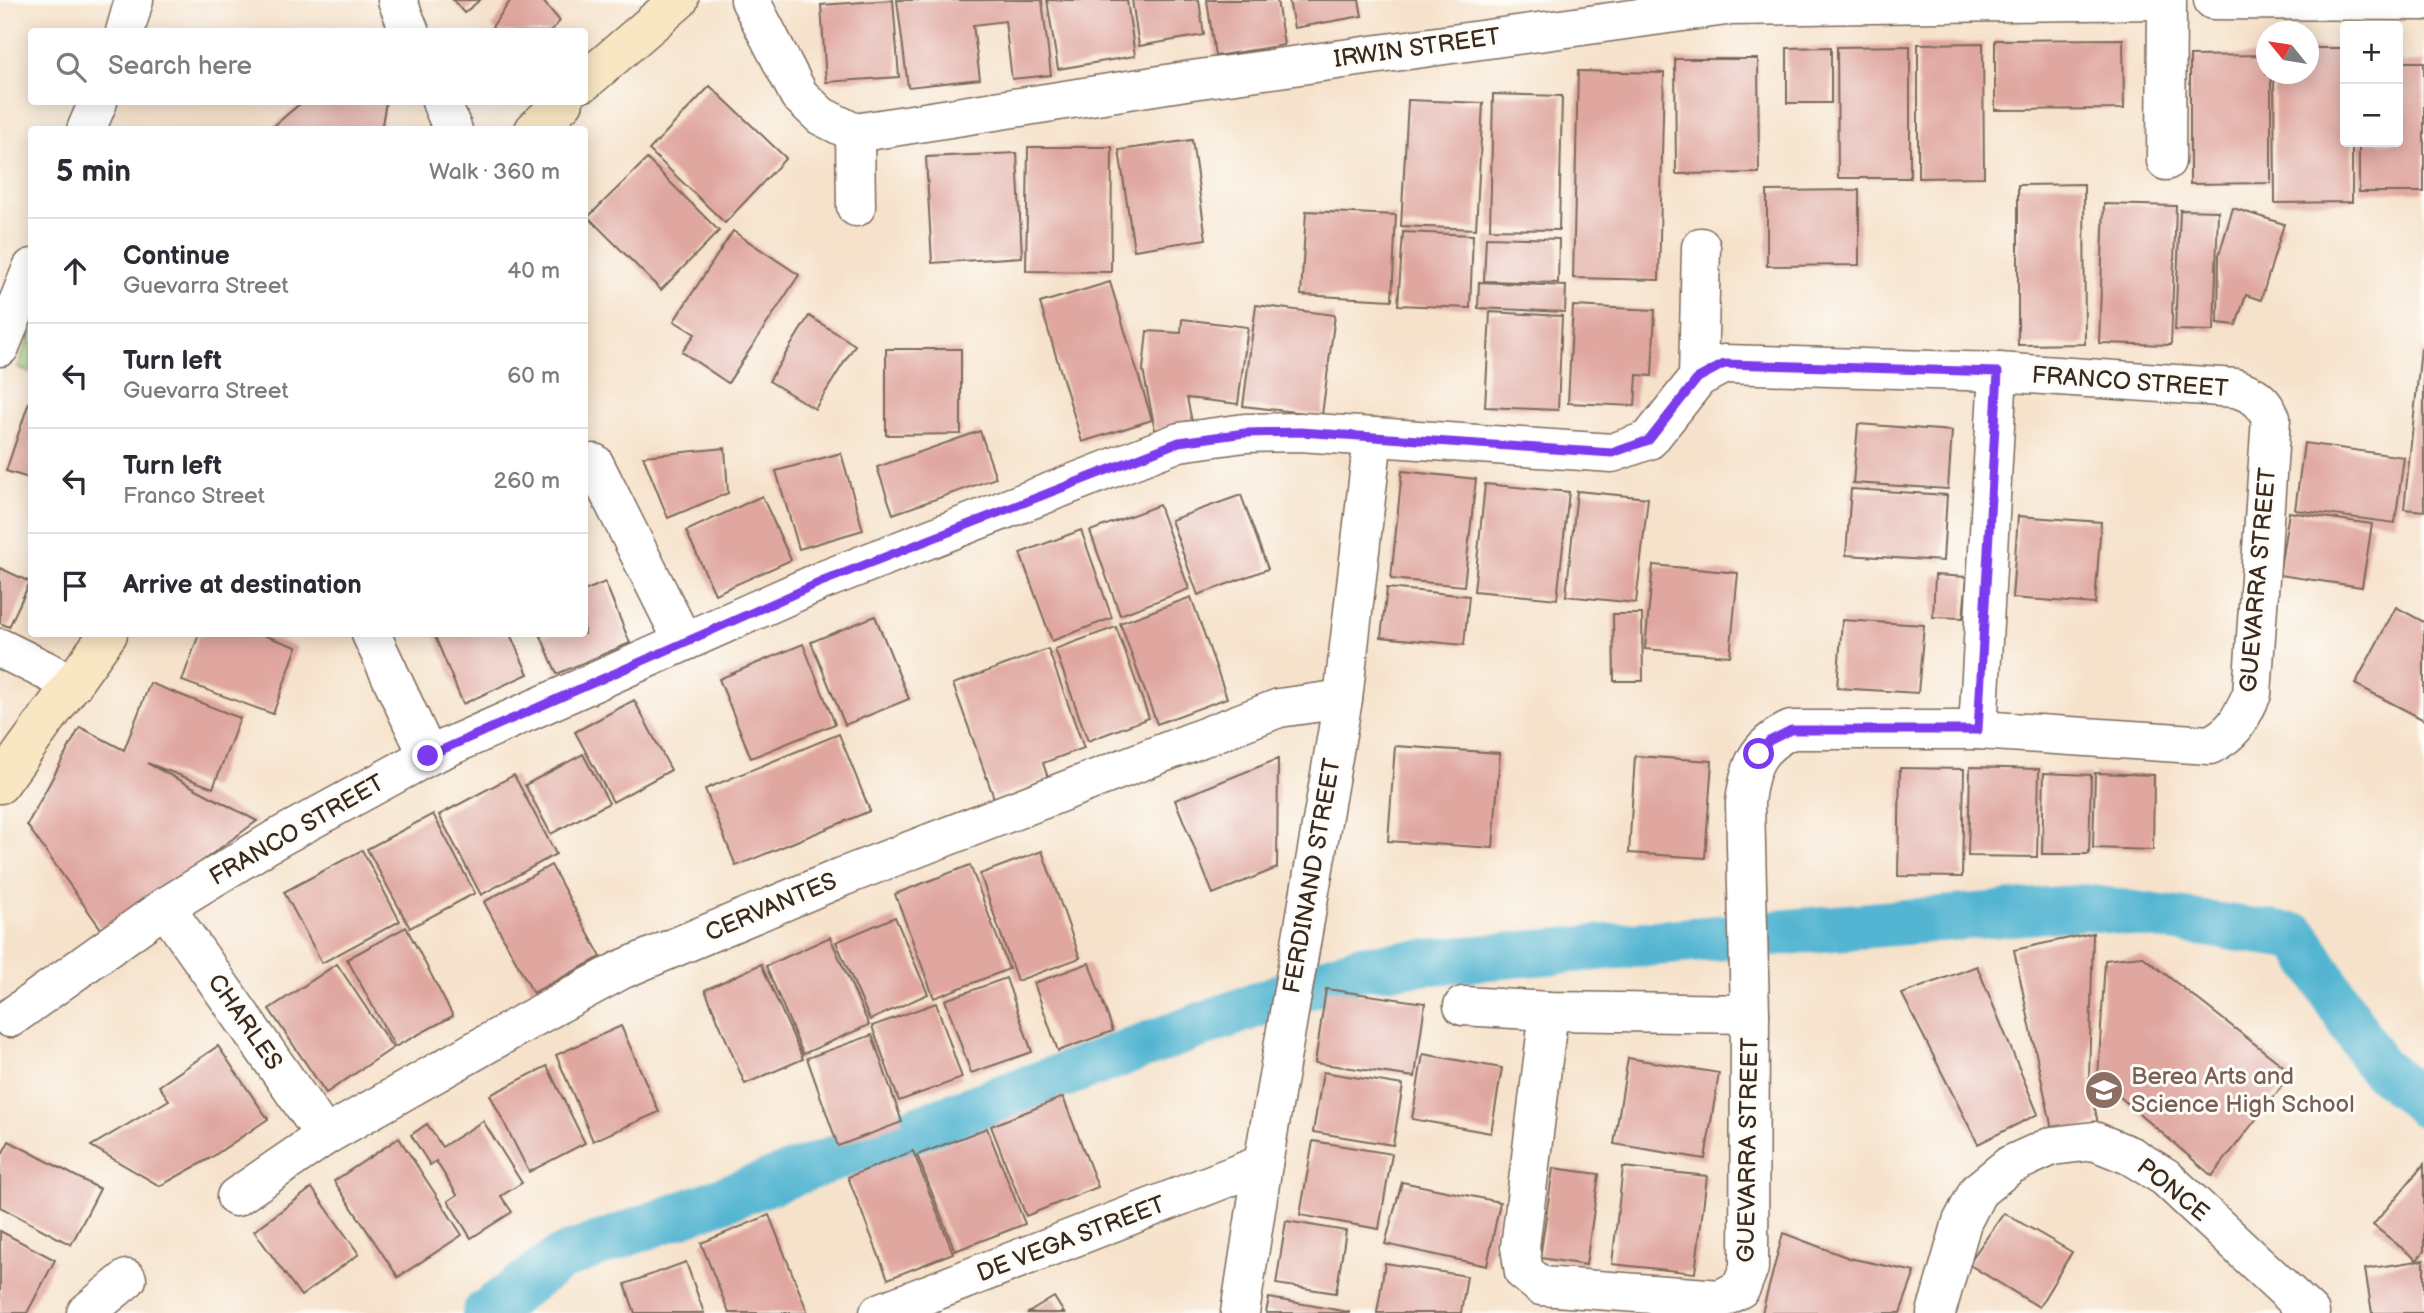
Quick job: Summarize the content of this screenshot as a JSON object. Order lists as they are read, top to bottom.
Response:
{
  "streets": {
    "street": [
      "IRWIN STREET",
      "FRANCO STREET",
      "GUEVARRA STREET",
      "FERDINAND STREET",
      "CERVANTES",
      "CHARLES",
      "PONCE",
      "DE VEGA STREET"
    ]
  },
  "crossings": [
    ["FRANCO STREET", "GUEVARRA STREET"],
    ["FRANCO STREET", "FERDINAND STREET"],
    ["FRANCO STREET", "CHARLES"],
    ["FERDINAND STREET", "CERVANTES"],
    ["FERDINAND STREET", "DE VEGA STREET"],
    ["CERVANTES", "CHARLES"]
  ],
  "places": {
    "school or university": ["Berea Arts and Science High School"]
  },
  "north": "top left",
  "page": {
    "map_buttons": ["+", "−"],
    "search": "Search here",
    "heading": ["5 min", "Walk · 360 m"],
    "list": [
      ["Continue", "Guevarra Street", "40 m"],
      ["Turn left", "Guevarra Street", "60 m"],
      ["Turn left", "Franco Street", "260 m"],
      "Arrive at destination"
    ]
  }
}
